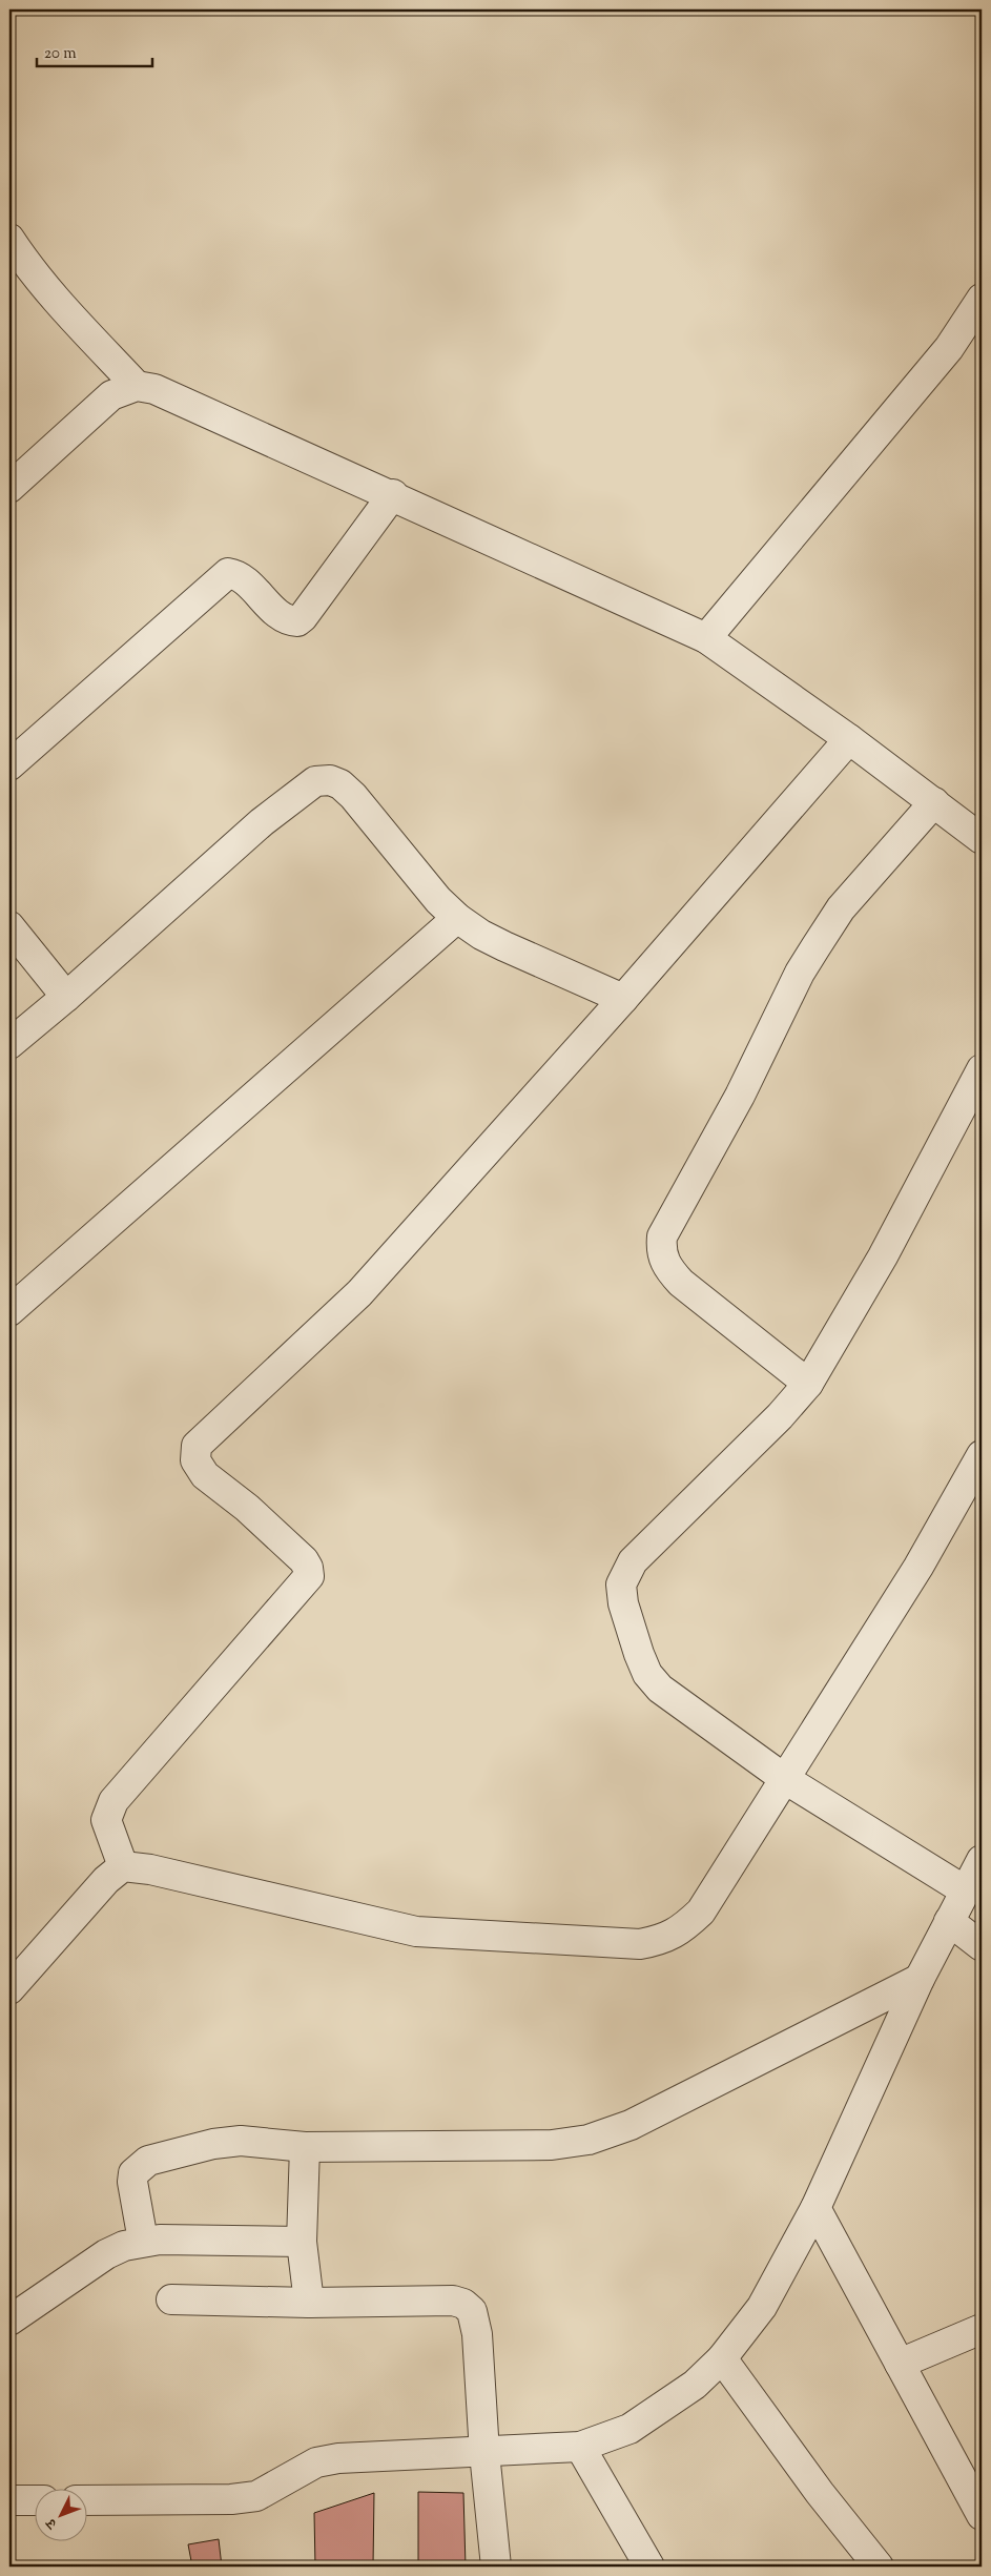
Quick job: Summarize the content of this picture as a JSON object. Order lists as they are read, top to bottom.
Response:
{
  "scale_bar": "20 m",
  "north": "bottom left"
}
